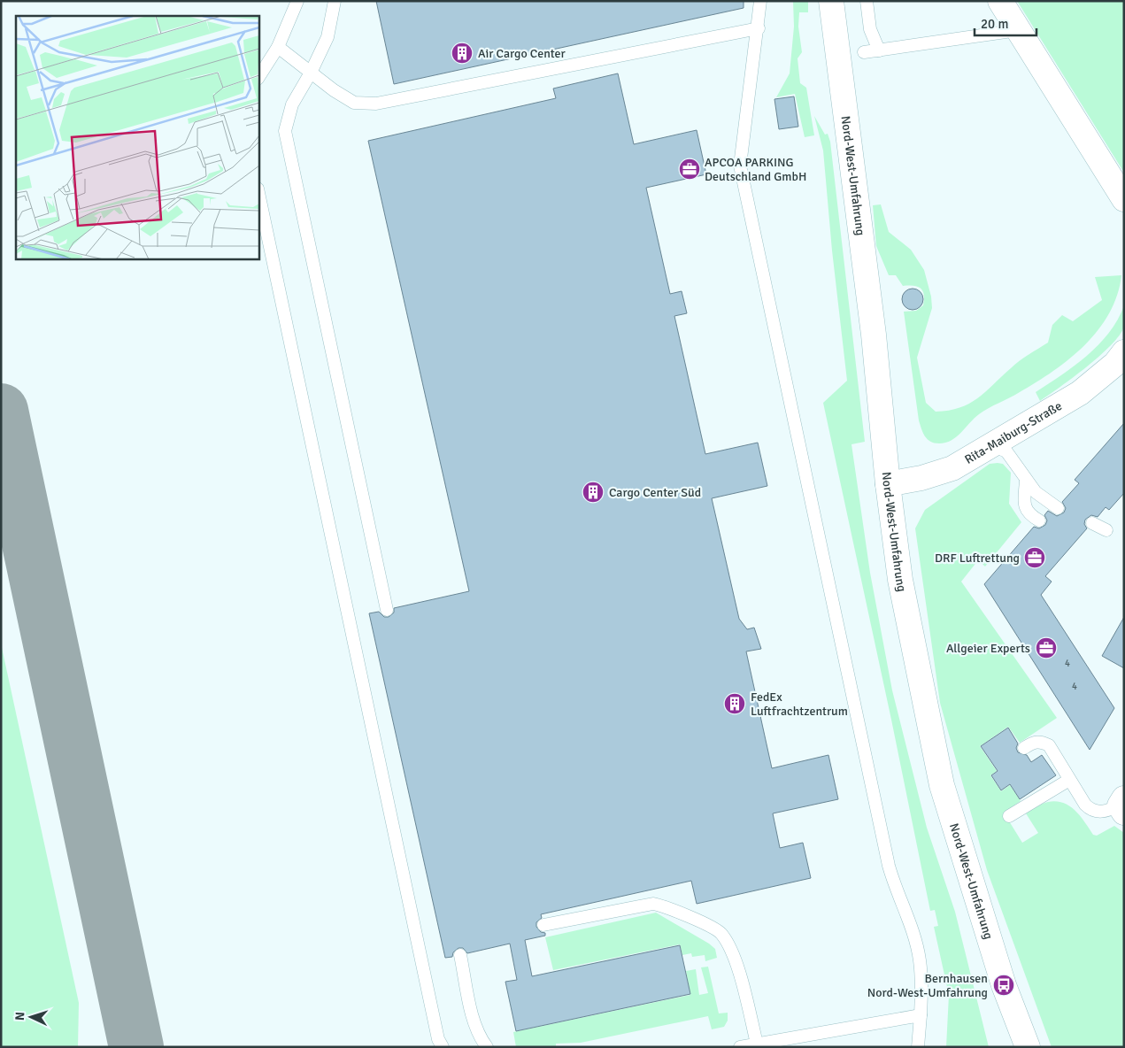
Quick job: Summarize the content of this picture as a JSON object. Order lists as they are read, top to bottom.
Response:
{
  "streets": {
    "main road": ["Nord-West-Umfahrung", "Rita-Maiburg-Straße"]
  },
  "crossings": [
    ["Nord-West-Umfahrung", "Rita-Maiburg-Straße"]
  ],
  "places": {
    "building": ["Air Cargo Center", "Cargo Center Süd", "FedEx Luftfrachtzentrum"],
    "office": ["APCOA PARKING Deutschland GmbH", "DRF Luftrettung", "Allgeier Experts"],
    "bus stop": ["Bernhausen Nord-West-Umfahrung"]
  },
  "house_numbers": ["4", "4"],
  "scale_bar": "20 m",
  "north": "left"
}
